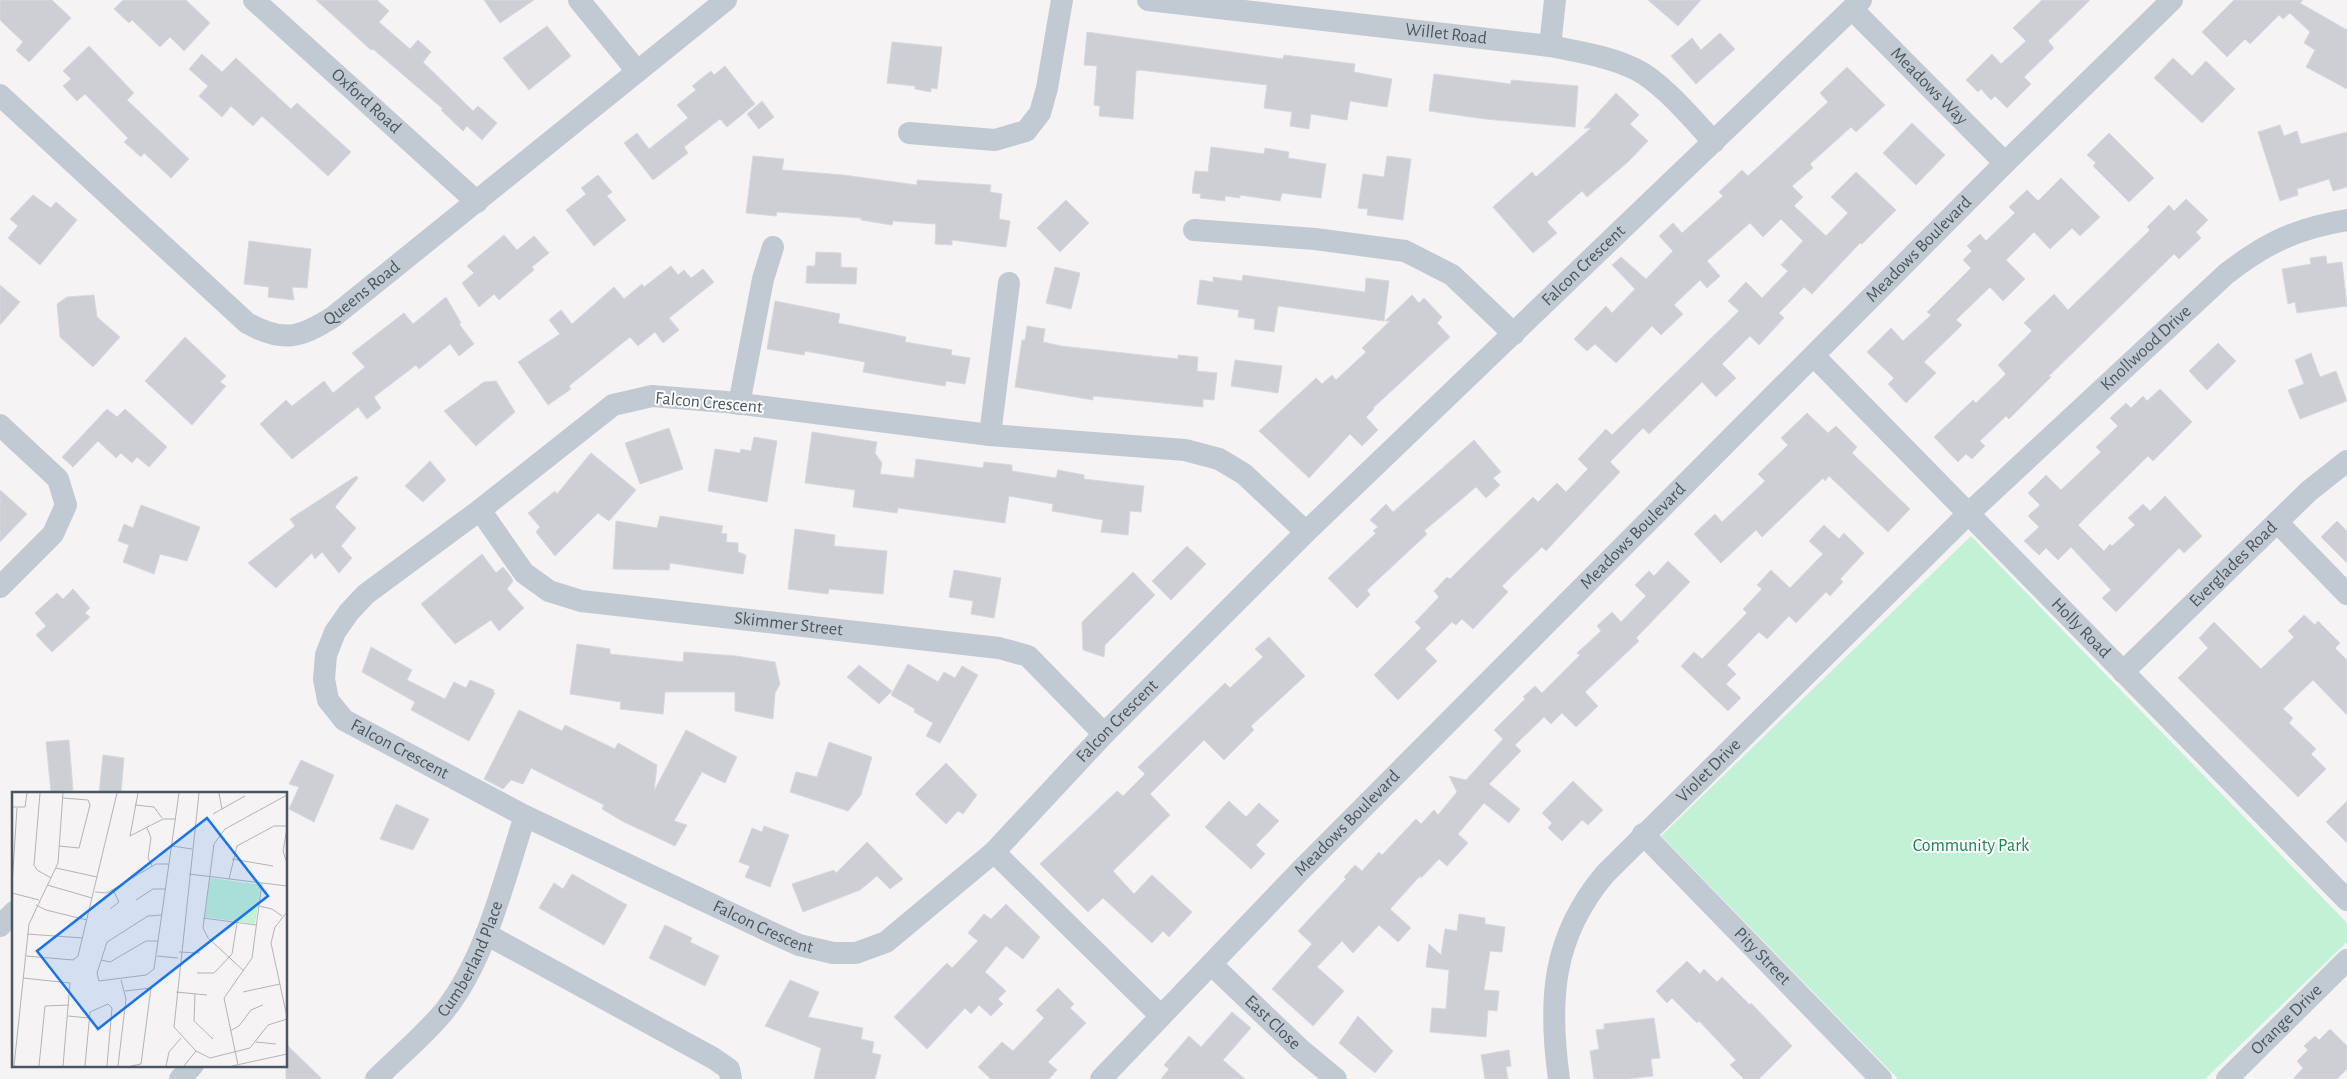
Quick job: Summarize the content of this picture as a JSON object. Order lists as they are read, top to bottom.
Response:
{
  "streets": {
    "street": [
      "Willet Road",
      "Meadows Way",
      "Oxford Road",
      "Meadows Boulevard",
      "Falcon Crescent",
      "Queens Road",
      "Knollwood Drive",
      "Everglades Road",
      "Skimmer Street",
      "Holly Road",
      "Violet Drive",
      "Cumberland Place",
      "Pity Street",
      "Orange Drive",
      "East Close"
    ]
  },
  "crossings": [
    ["Willet Road", "Falcon Crescent"],
    ["Meadows Way", "Meadows Boulevard"],
    ["Meadows Way", "Falcon Crescent"],
    ["Oxford Road", "Queens Road"],
    ["Meadows Boulevard", "Holly Road"],
    ["Meadows Boulevard", "East Close"],
    ["Falcon Crescent", "Skimmer Street"],
    ["Falcon Crescent", "Cumberland Place"],
    ["Knollwood Drive", "Holly Road"],
    ["Knollwood Drive", "Violet Drive"],
    ["Everglades Road", "Holly Road"],
    ["Holly Road", "Violet Drive"],
    ["Violet Drive", "Pity Street"]
  ],
  "parks": ["Community Park"]
}
